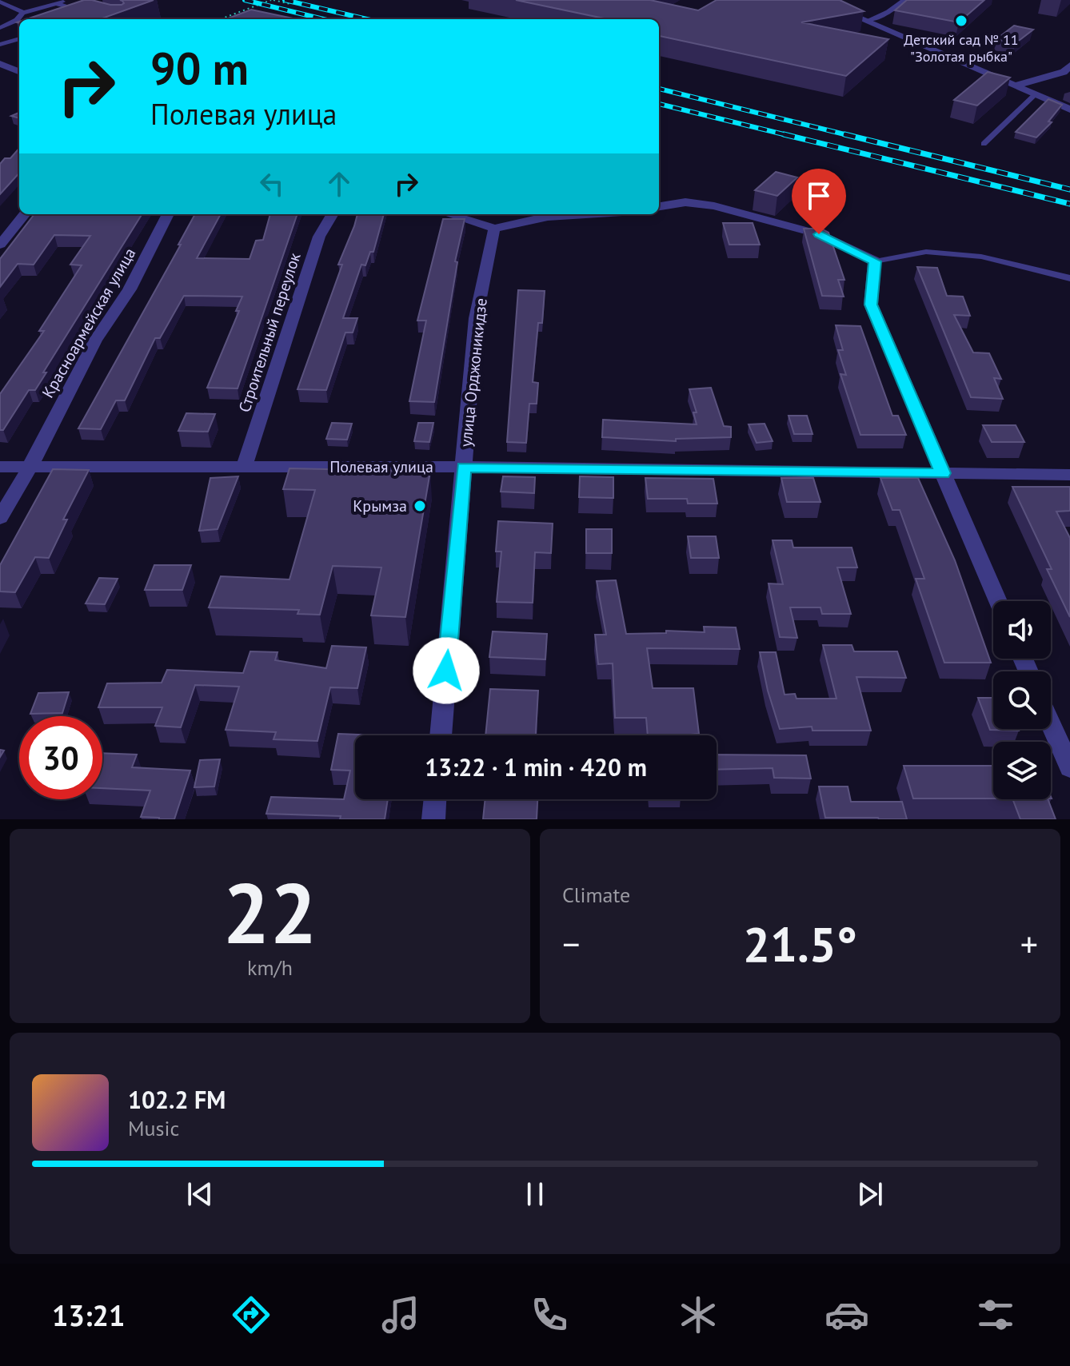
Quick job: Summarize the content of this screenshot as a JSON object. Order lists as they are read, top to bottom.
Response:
{
  "streets": {
    "street": [
      "Красноармейская улица",
      "Строительный переулок",
      "улица Орджоникидзе",
      "Полевая улица"
    ]
  },
  "crossings": [
    ["Красноармейская улица", "Полевая улица"],
    ["Строительный переулок", "Полевая улица"],
    ["улица Орджоникидзе", "Полевая улица"]
  ],
  "places": ["Детский сад № 11 \"Золотая рыбка\"", "Крымза"],
  "page": {
    "turn": ["90 m", "Полевая улица"],
    "limit": "30",
    "trip": "13:22 · 1 min · 420 m",
    "tile": [
      ["22", "km/h"],
      "Climate"
    ],
    "heat": ["−", "21.5°", "+"],
    "song": ["102.2 FM", "Music"],
    "tabs": "13:21"
  }
}
